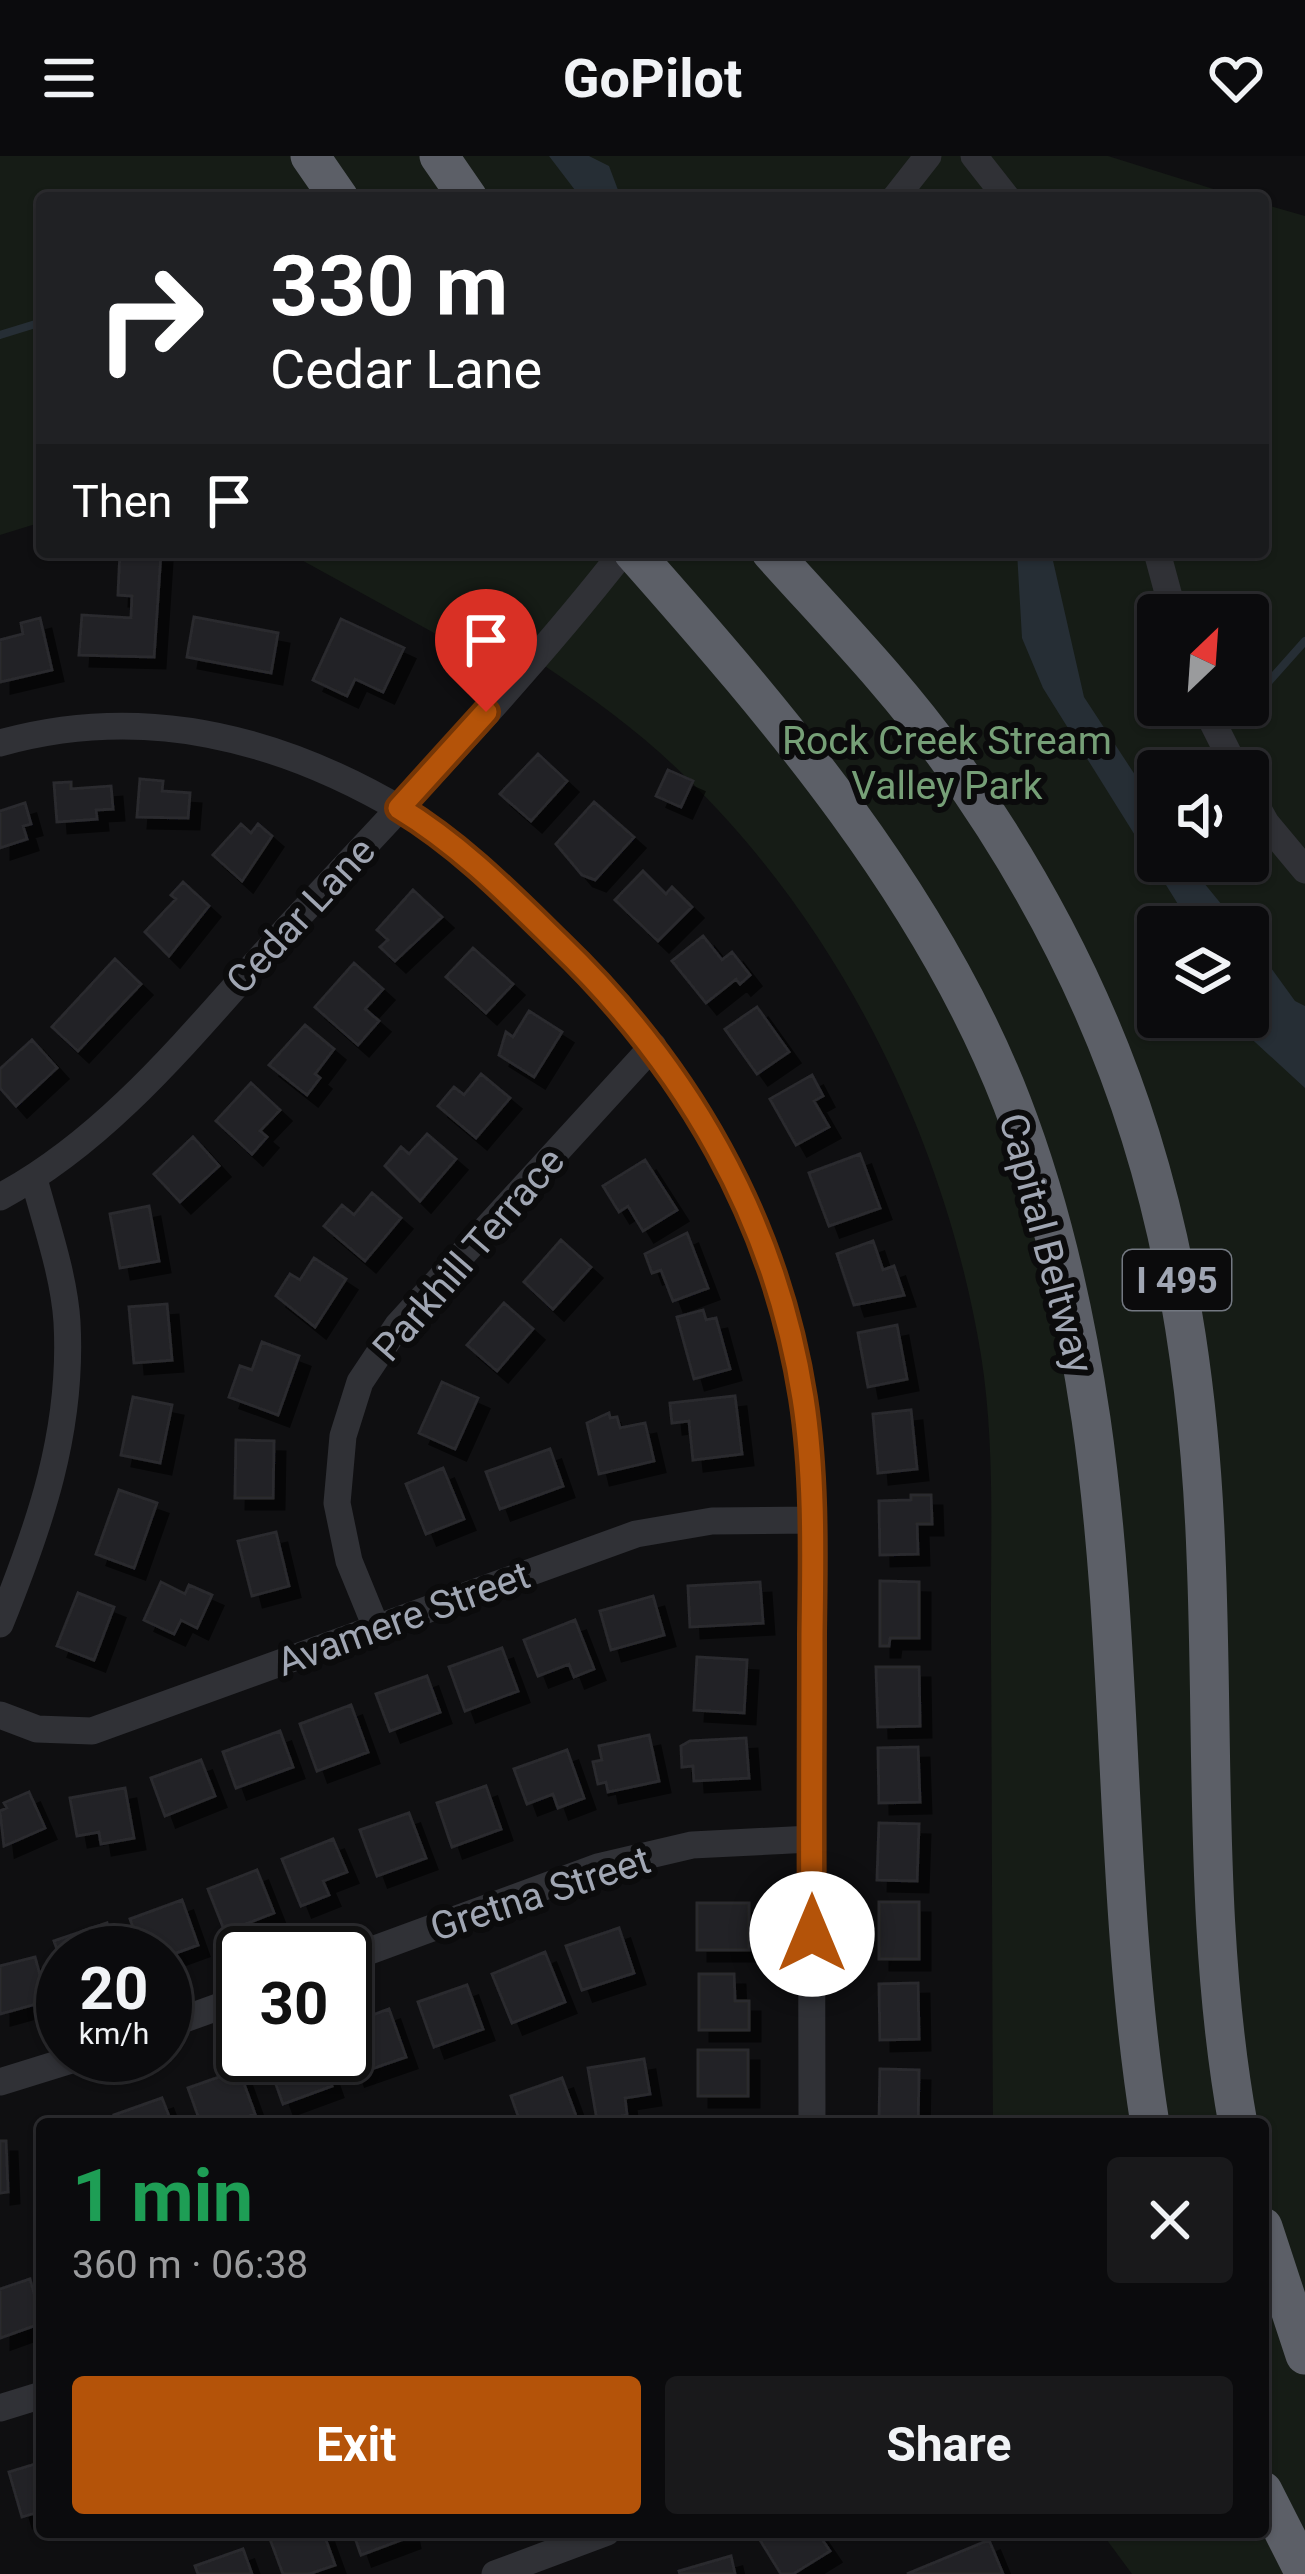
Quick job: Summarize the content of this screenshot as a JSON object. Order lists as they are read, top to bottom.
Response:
{
  "streets": {
    "highway": ["Capital Beltway", "I 495"],
    "street": [
      "Cedar Lane",
      "Parkhill Terrace",
      "Avamere Street",
      "Gretna Street"
    ]
  },
  "crossings": [
    ["Parkhill Terrace", "Avamere Street"]
  ],
  "parks": ["Rock Creek Stream Valley Park"],
  "north": "top right",
  "page": {
    "header": "GoPilot",
    "turn": ["330 m", "Cedar Lane"],
    "then": "Then",
    "speed": "20 km/h",
    "limit": "30",
    "heading": ["1 min", "360 m · 06:38"],
    "buttons": ["Exit", "Share"]
  }
}
